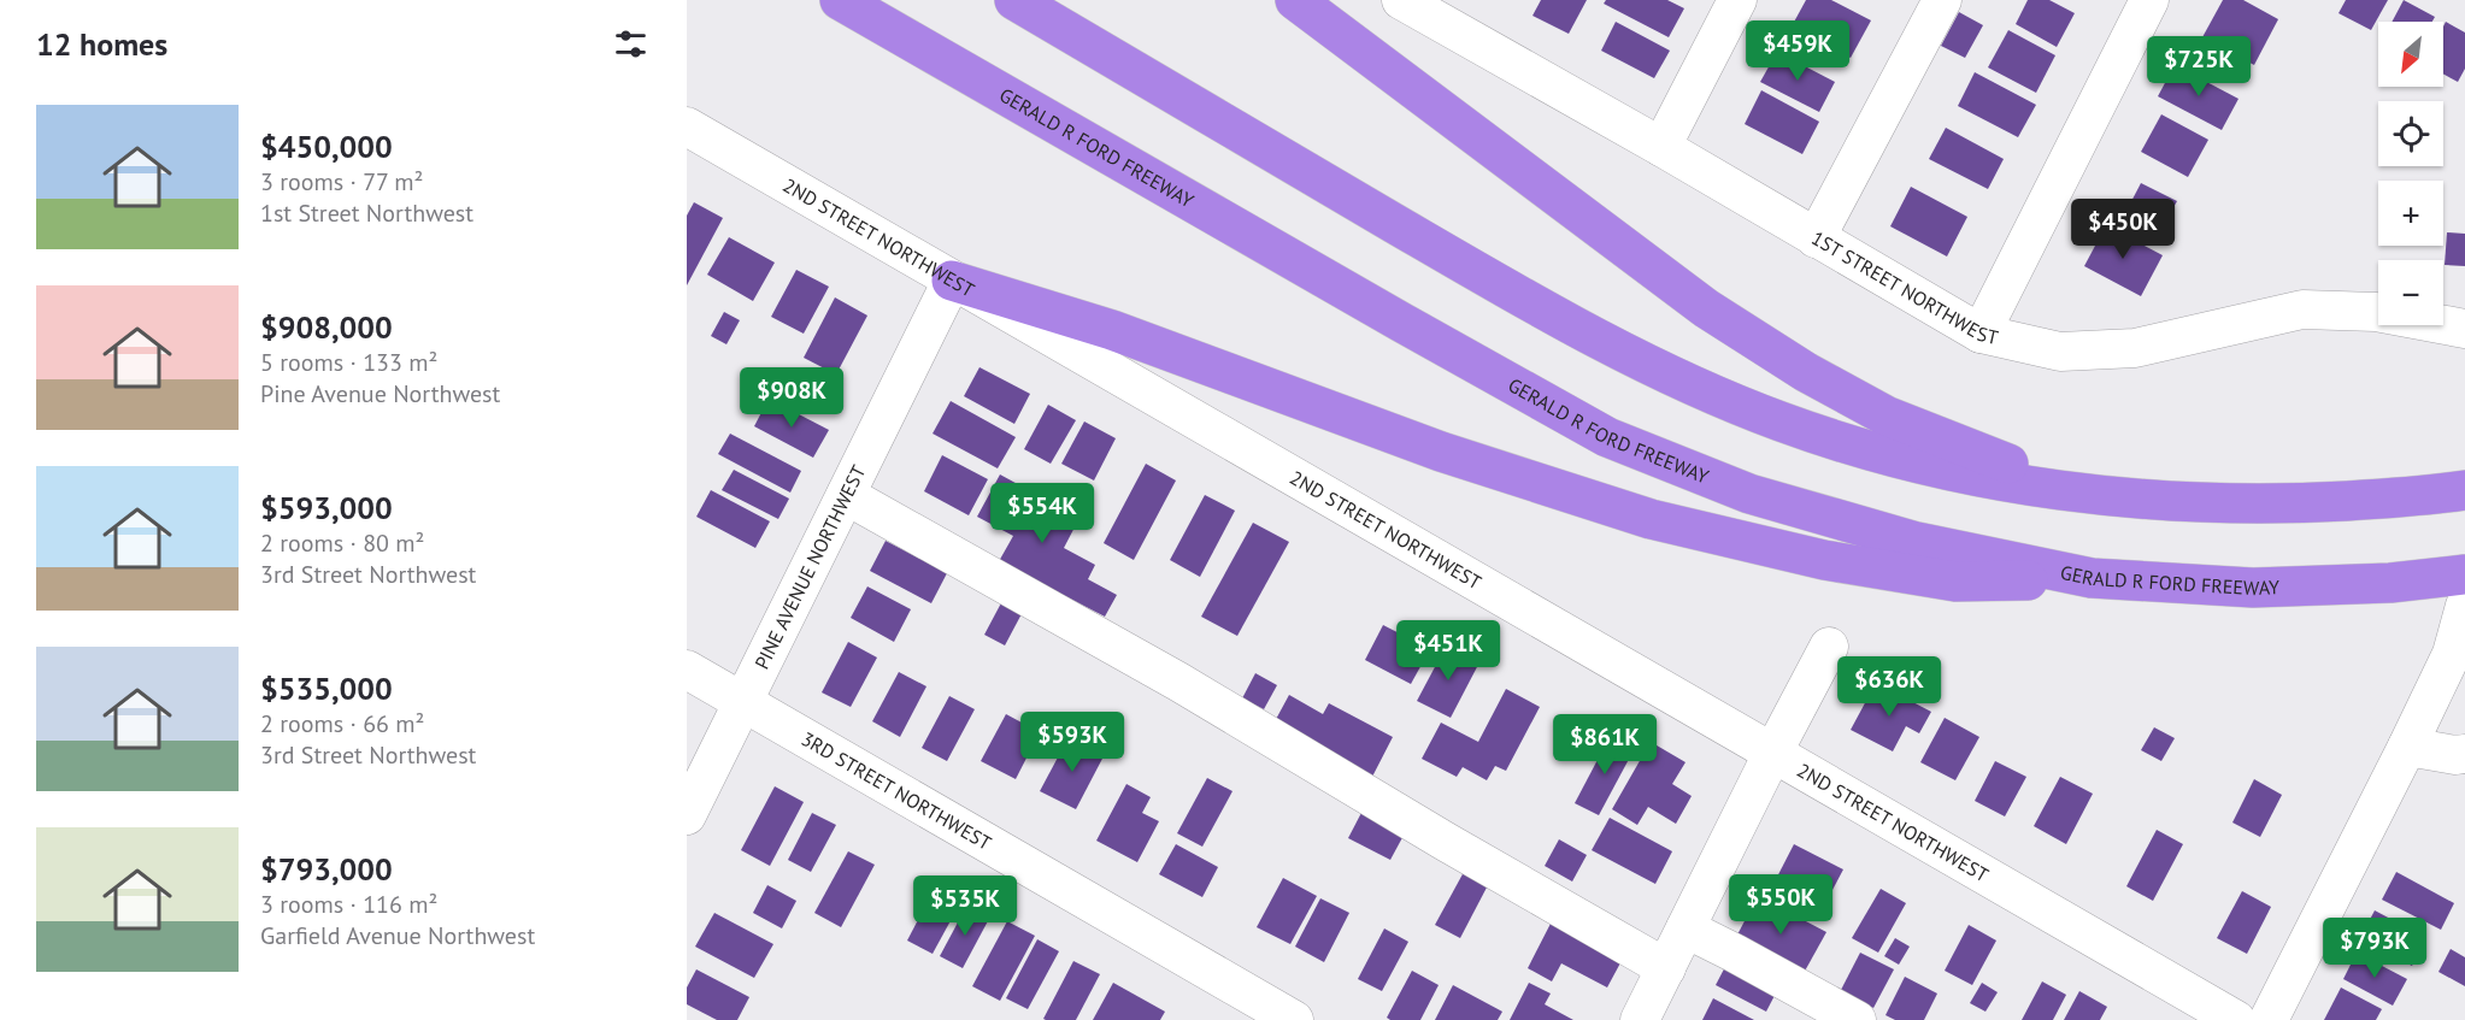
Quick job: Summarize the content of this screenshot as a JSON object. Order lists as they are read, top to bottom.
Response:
{
  "streets": {
    "highway": ["GERALD R FORD FREEWAY"],
    "street": [
      "2ND STREET NORTHWEST",
      "1ST STREET NORTHWEST",
      "PINE AVENUE NORTHWEST",
      "3RD STREET NORTHWEST"
    ]
  },
  "crossings": [
    ["2ND STREET NORTHWEST", "PINE AVENUE NORTHWEST"],
    ["PINE AVENUE NORTHWEST", "3RD STREET NORTHWEST"]
  ],
  "north": "bottom left",
  "page": {
    "heading": "12 homes",
    "price": [
      "$459K",
      "$725K",
      "$450K",
      "$908K",
      "$554K",
      "$451K",
      "$636K",
      "$593K",
      "$861K",
      "$550K",
      "$535K",
      "$793K"
    ],
    "map_buttons": ["+", "−"],
    "list": [
      {
        "name": "$450,000",
        "note": "3 rooms · 77 m² · 1st Street Northwest"
      },
      {
        "name": "$908,000",
        "note": "5 rooms · 133 m² · Pine Avenue Northwest"
      },
      {
        "name": "$593,000",
        "note": "2 rooms · 80 m² · 3rd Street Northwest"
      },
      {
        "name": "$535,000",
        "note": "2 rooms · 66 m² · 3rd Street Northwest"
      },
      {
        "name": "$793,000",
        "note": "3 rooms · 116 m² · Garfield Avenue Northwest"
      }
    ]
  }
}
